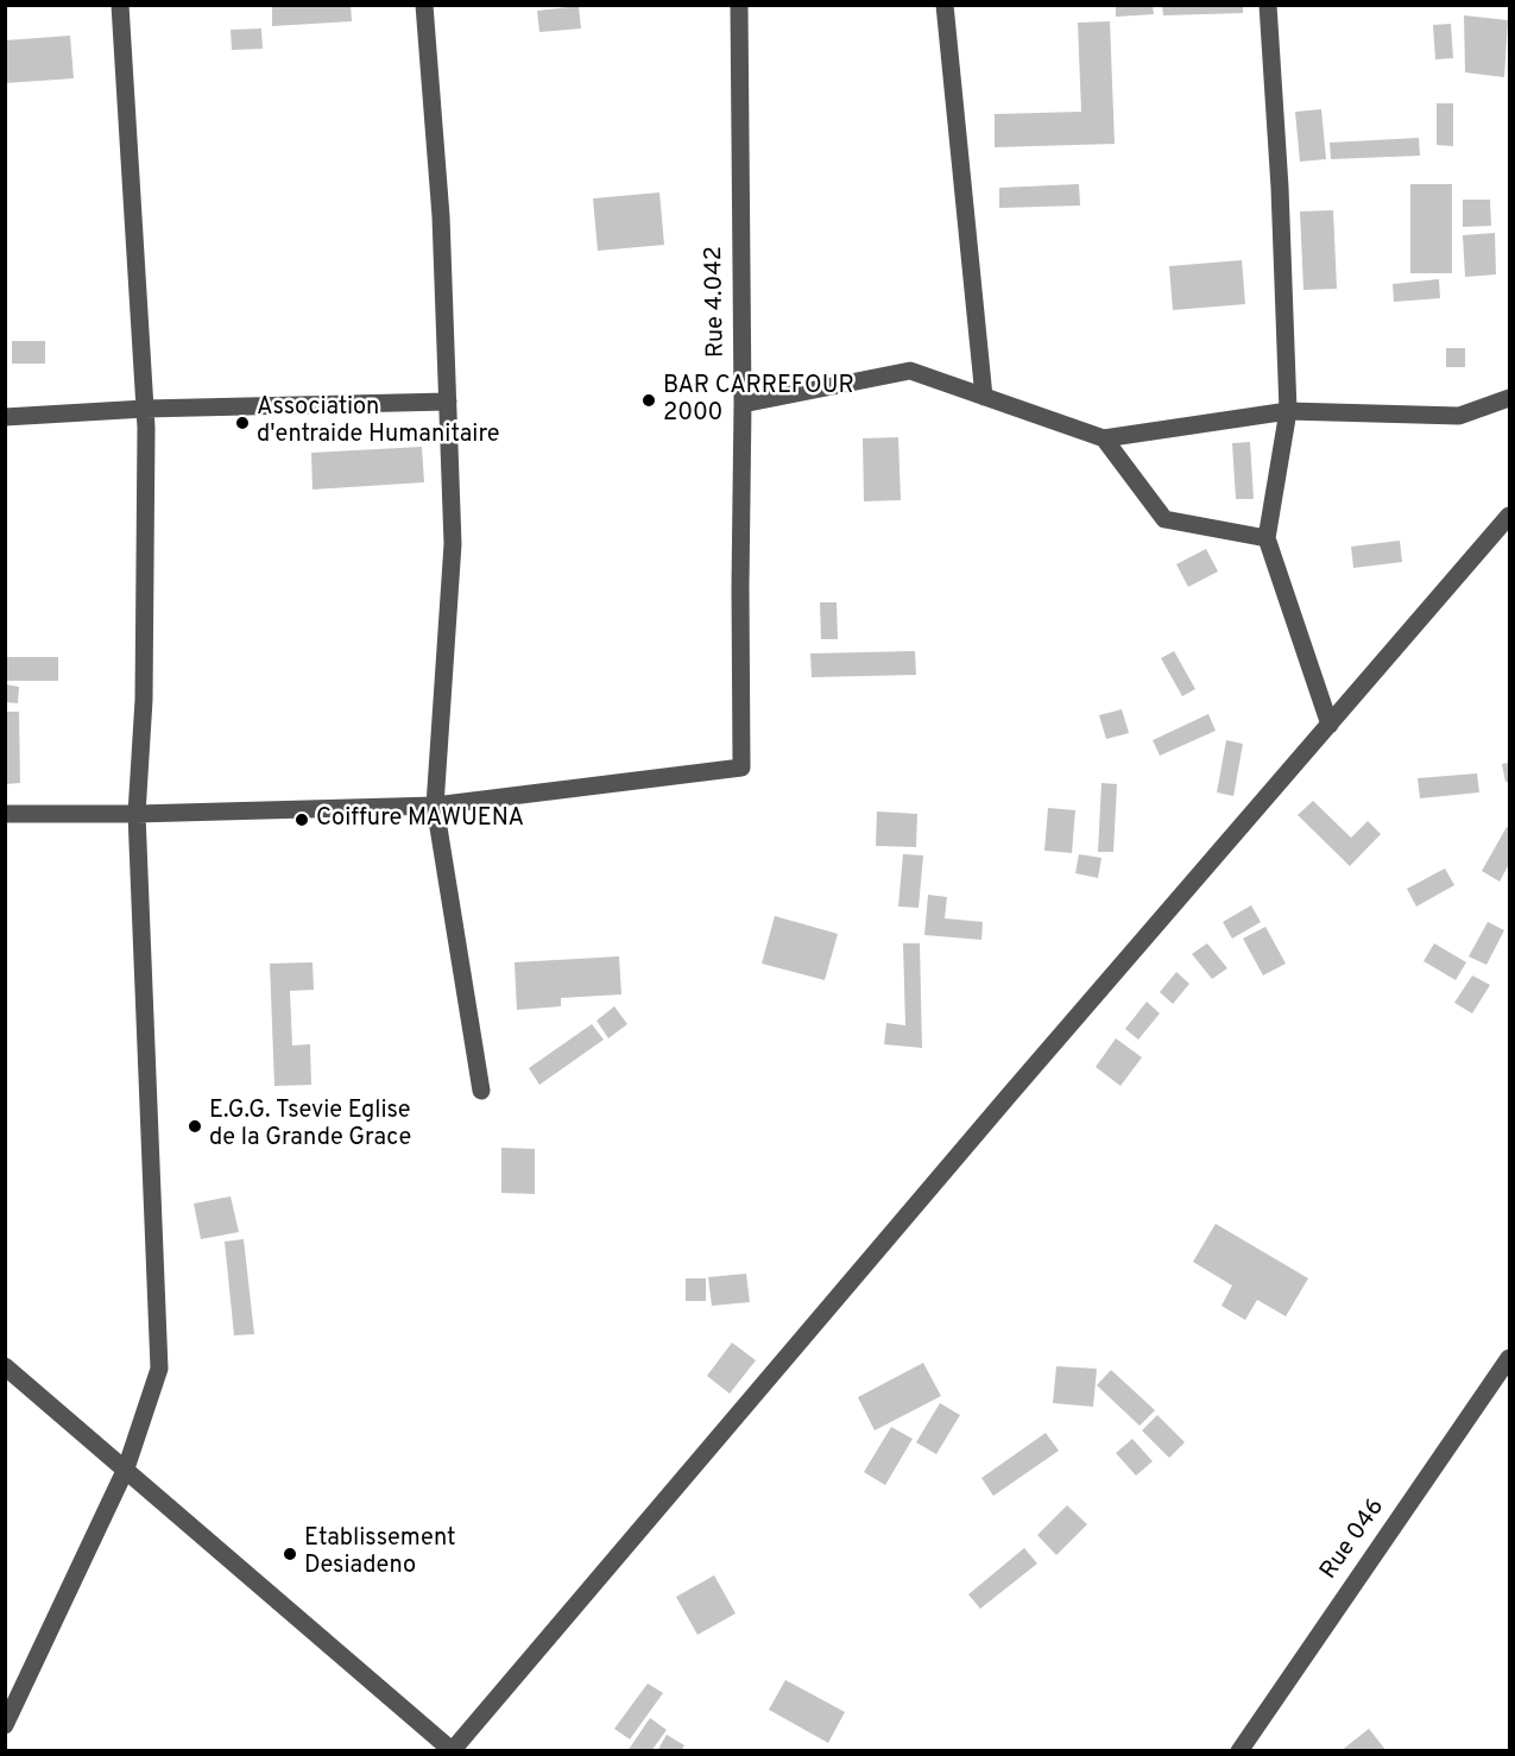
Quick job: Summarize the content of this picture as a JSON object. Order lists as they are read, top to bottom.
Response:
{
  "streets": {
    "street": ["Rue 4.042", "Rue 046"]
  },
  "places": [
    "BAR CARREFOUR 2000",
    "Association d'entraide Humanitaire",
    "Coiffure MAWUENA",
    "E.G.G. Tsevie Eglise de la Grande Grace",
    "Etablissement Desiadeno"
  ]
}
